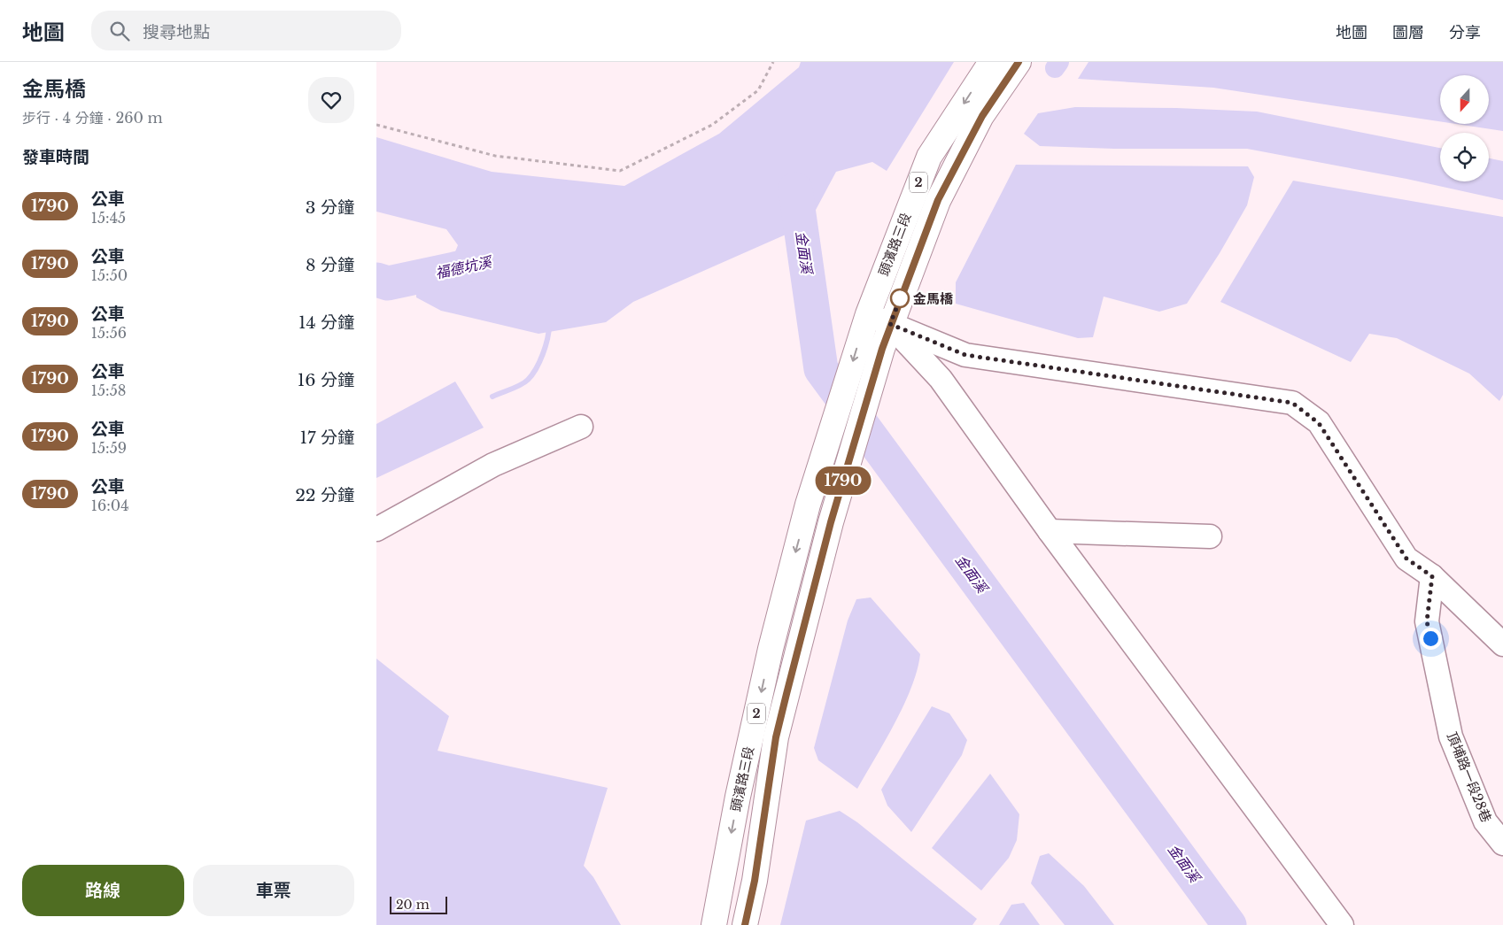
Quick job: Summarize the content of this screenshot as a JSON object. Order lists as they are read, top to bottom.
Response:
{
  "streets": {
    "main road": ["2", "頭濱路三段"],
    "street": ["頂埔路一段28巷"]
  },
  "water": ["金面溪", "福德坑溪"],
  "places": ["金馬橋"],
  "lines": ["bus line 1790"],
  "scale_bar": "20 m",
  "north": "bottom",
  "page": {
    "header": "地圖",
    "search": "搜尋地點",
    "nav": ["地圖", "圖層", "分享"],
    "heading": [
      ["金馬橋", "步行 · 4 分鐘 · 260 m"],
      "發車時間"
    ],
    "on_map": "1790",
    "list": [
      {
        "mark": "1790",
        "name": "公車",
        "note": "15:45",
        "value": "3 分鐘"
      },
      {
        "mark": "1790",
        "name": "公車",
        "note": "15:50",
        "value": "8 分鐘"
      },
      {
        "mark": "1790",
        "name": "公車",
        "note": "15:56",
        "value": "14 分鐘"
      },
      {
        "mark": "1790",
        "name": "公車",
        "note": "15:58",
        "value": "16 分鐘"
      },
      {
        "mark": "1790",
        "name": "公車",
        "note": "15:59",
        "value": "17 分鐘"
      },
      {
        "mark": "1790",
        "name": "公車",
        "note": "16:04",
        "value": "22 分鐘"
      }
    ],
    "buttons": ["路線", "車票"],
    "scale": "20 m"
  }
}
